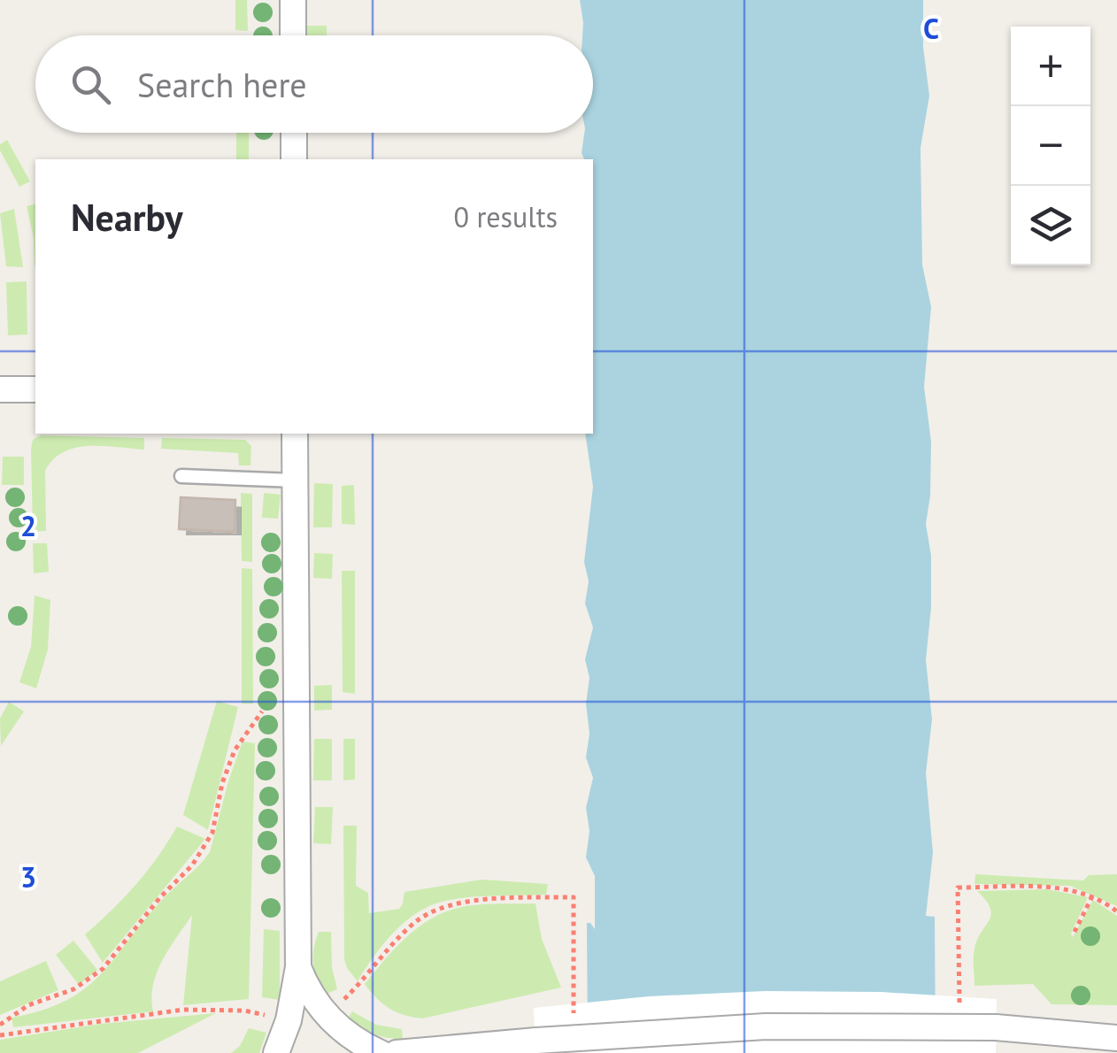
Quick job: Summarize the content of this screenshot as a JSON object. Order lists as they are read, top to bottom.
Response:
{
  "page": {
    "map_buttons": ["+", "−"],
    "search": "Search here",
    "heading": ["Nearby", "0 results"]
  },
  "grid": {
    "columns": ["C"],
    "rows": ["2", "3"]
  }
}
